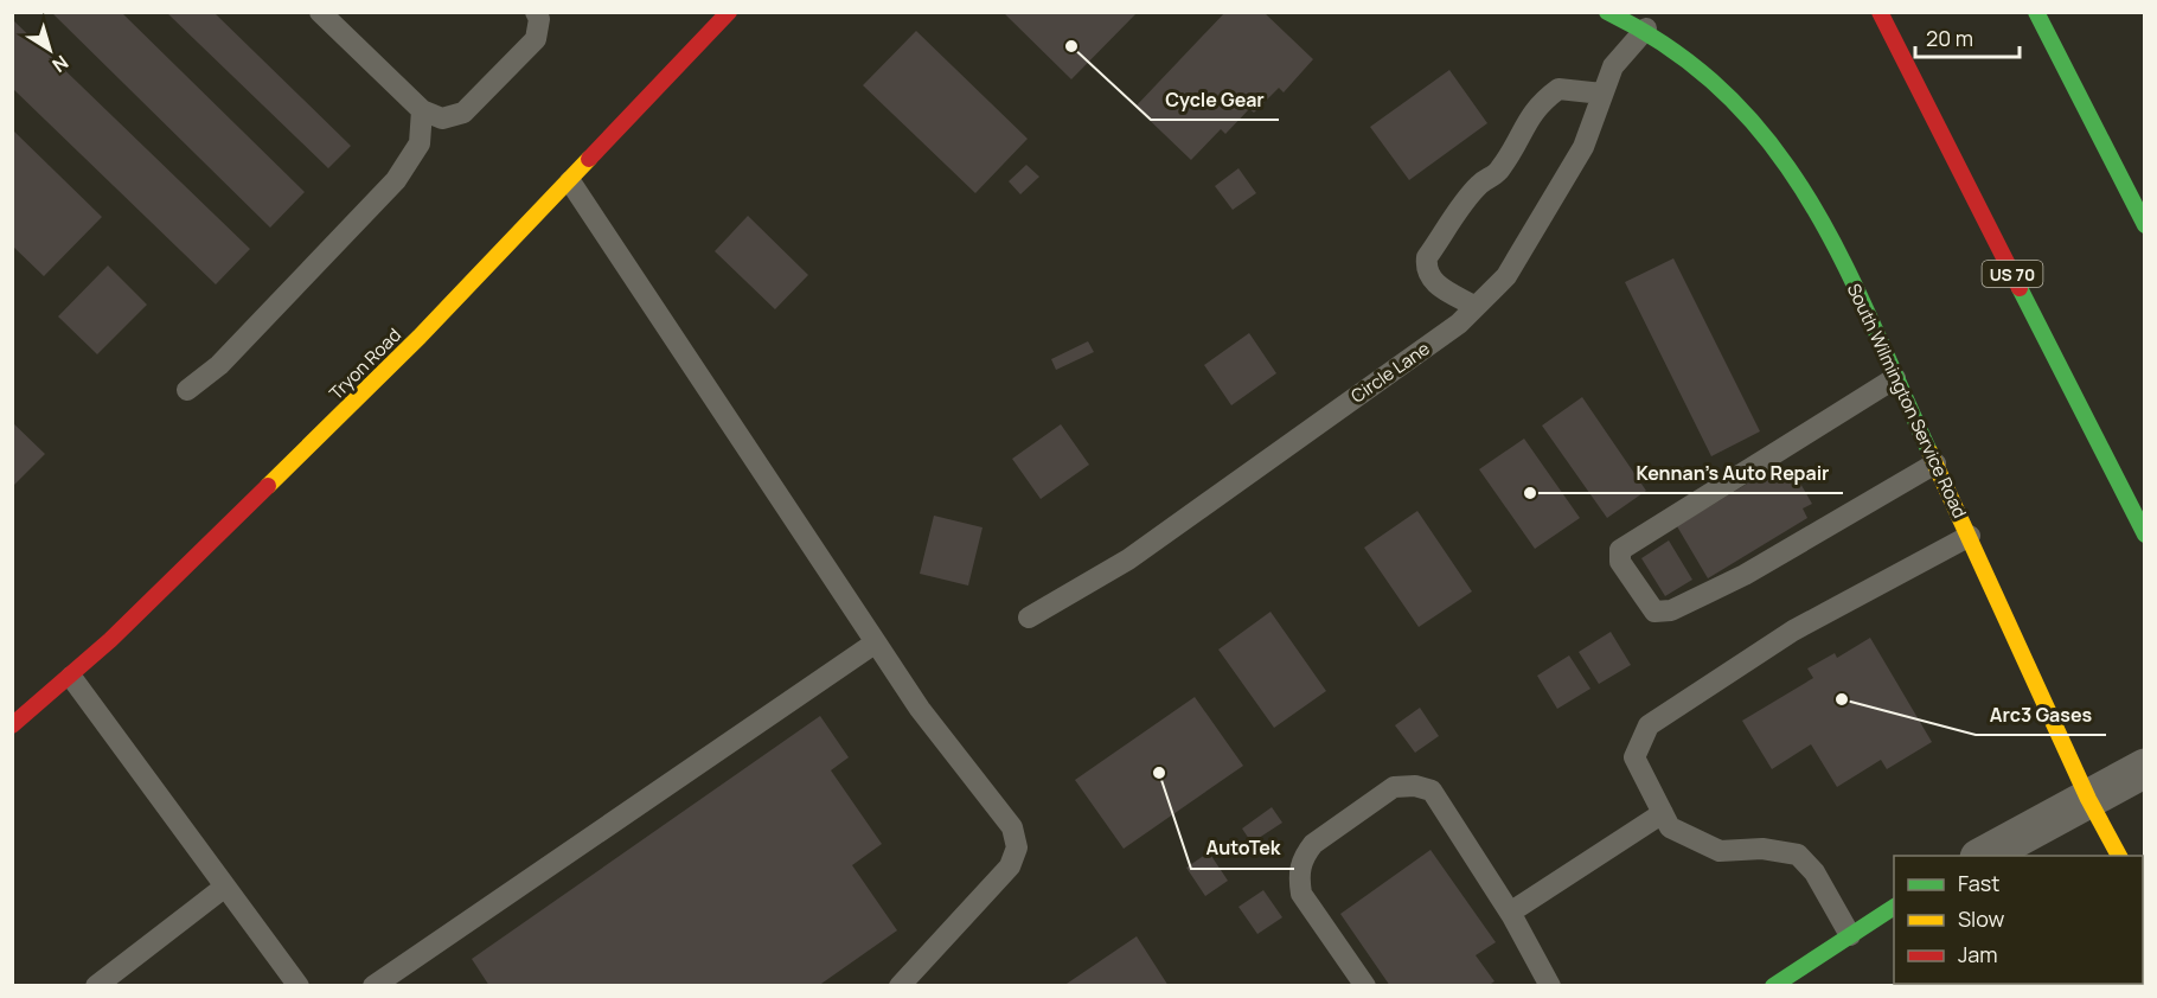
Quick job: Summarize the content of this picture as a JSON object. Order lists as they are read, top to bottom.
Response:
{
  "streets": {
    "main road": ["US 70", "Tryon Road", "South Wilmington Service Road"],
    "lane": ["Circle Lane"]
  },
  "crossings": [
    ["Circle Lane", "South Wilmington Service Road"]
  ],
  "places": [
    "Cycle Gear",
    "Kennan's Auto Repair",
    "Arc3 Gases",
    "AutoTek"
  ],
  "legend": ["Fast", "Slow", "Jam"],
  "scale_bar": "20 m",
  "north": "bottom right"
}
